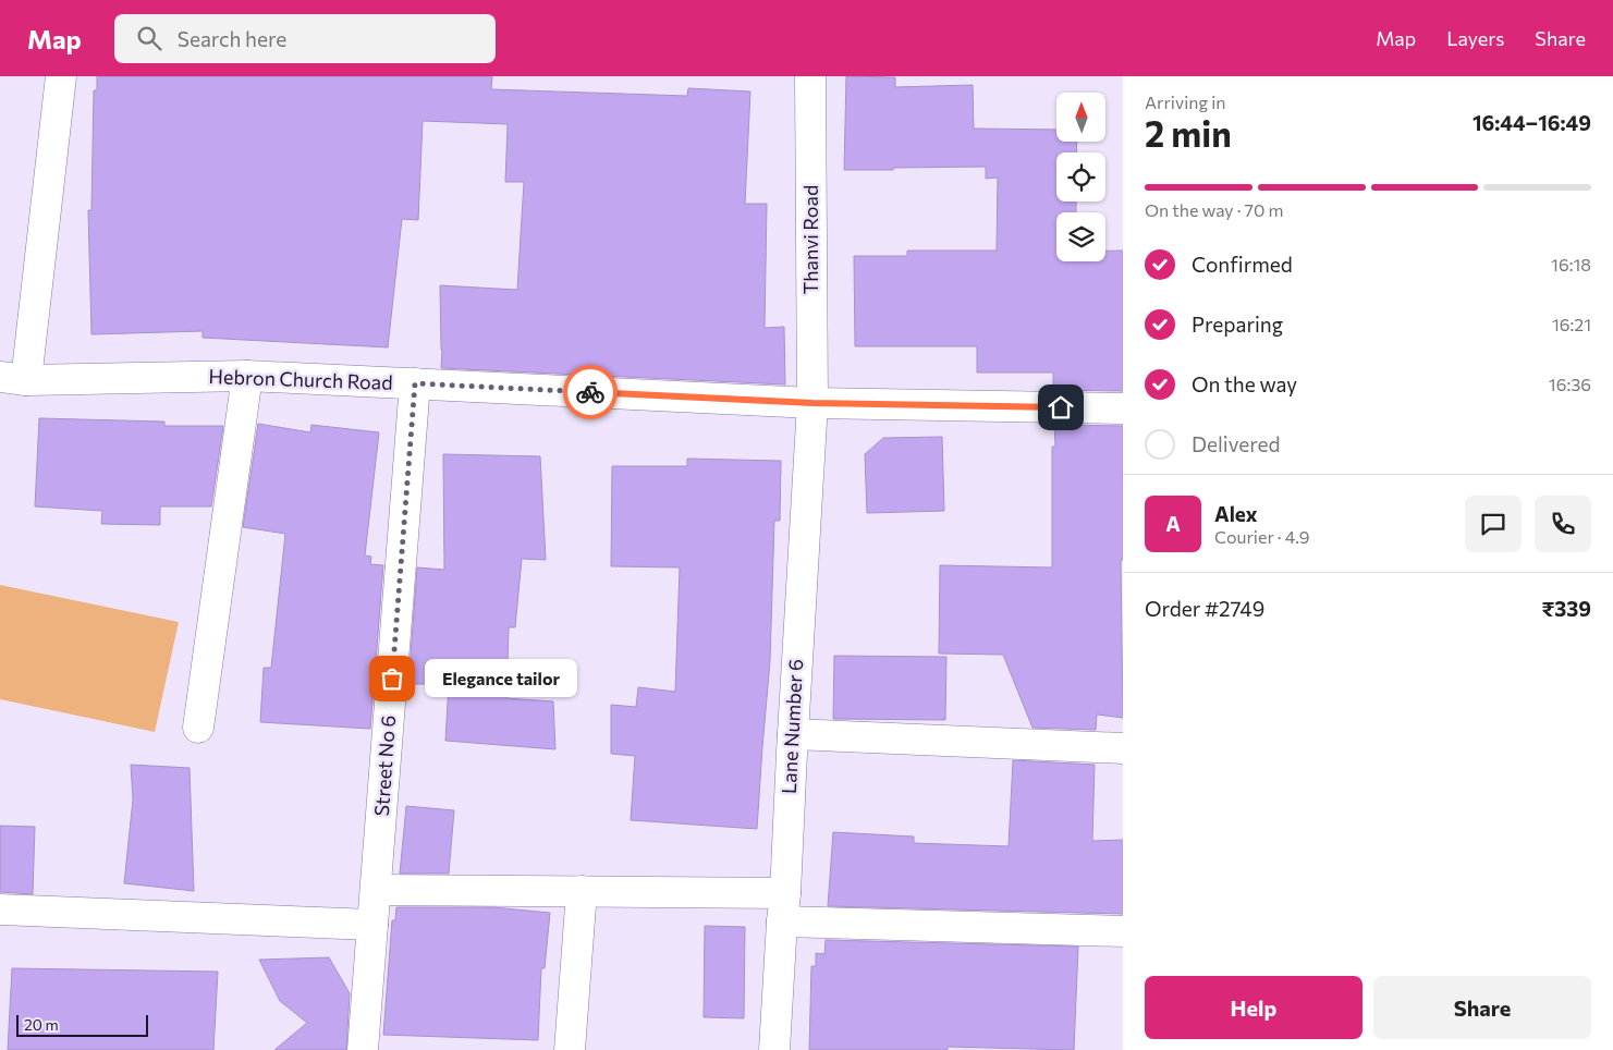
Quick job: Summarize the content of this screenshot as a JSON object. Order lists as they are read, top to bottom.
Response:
{
  "streets": {
    "street": [
      "Thanvi Road",
      "Hebron Church Road",
      "Lane Number 6",
      "Street No 6"
    ]
  },
  "crossings": [
    ["Thanvi Road", "Hebron Church Road"],
    ["Thanvi Road", "Lane Number 6"],
    ["Hebron Church Road", "Lane Number 6"],
    ["Hebron Church Road", "Street No 6"]
  ],
  "places": ["Elegance tailor"],
  "scale_bar": "20 m",
  "north": "top",
  "page": {
    "header": "Map",
    "search": "Search here",
    "nav": ["Map", "Layers", "Share"],
    "heading": ["2 min", "Arriving in", "16:44–16:49"],
    "panel": [
      "Alex",
      "Courier · 4.9",
      "Order #2749",
      "₹339"
    ],
    "bar": "On the way · 70 m",
    "list": [
      ["Confirmed", "16:18"],
      ["Preparing", "16:21"],
      ["On the way", "16:36"],
      "Delivered"
    ],
    "round": "A",
    "bubble": "Elegance tailor",
    "buttons": ["Help", "Share"],
    "scale": "20 m"
  }
}
